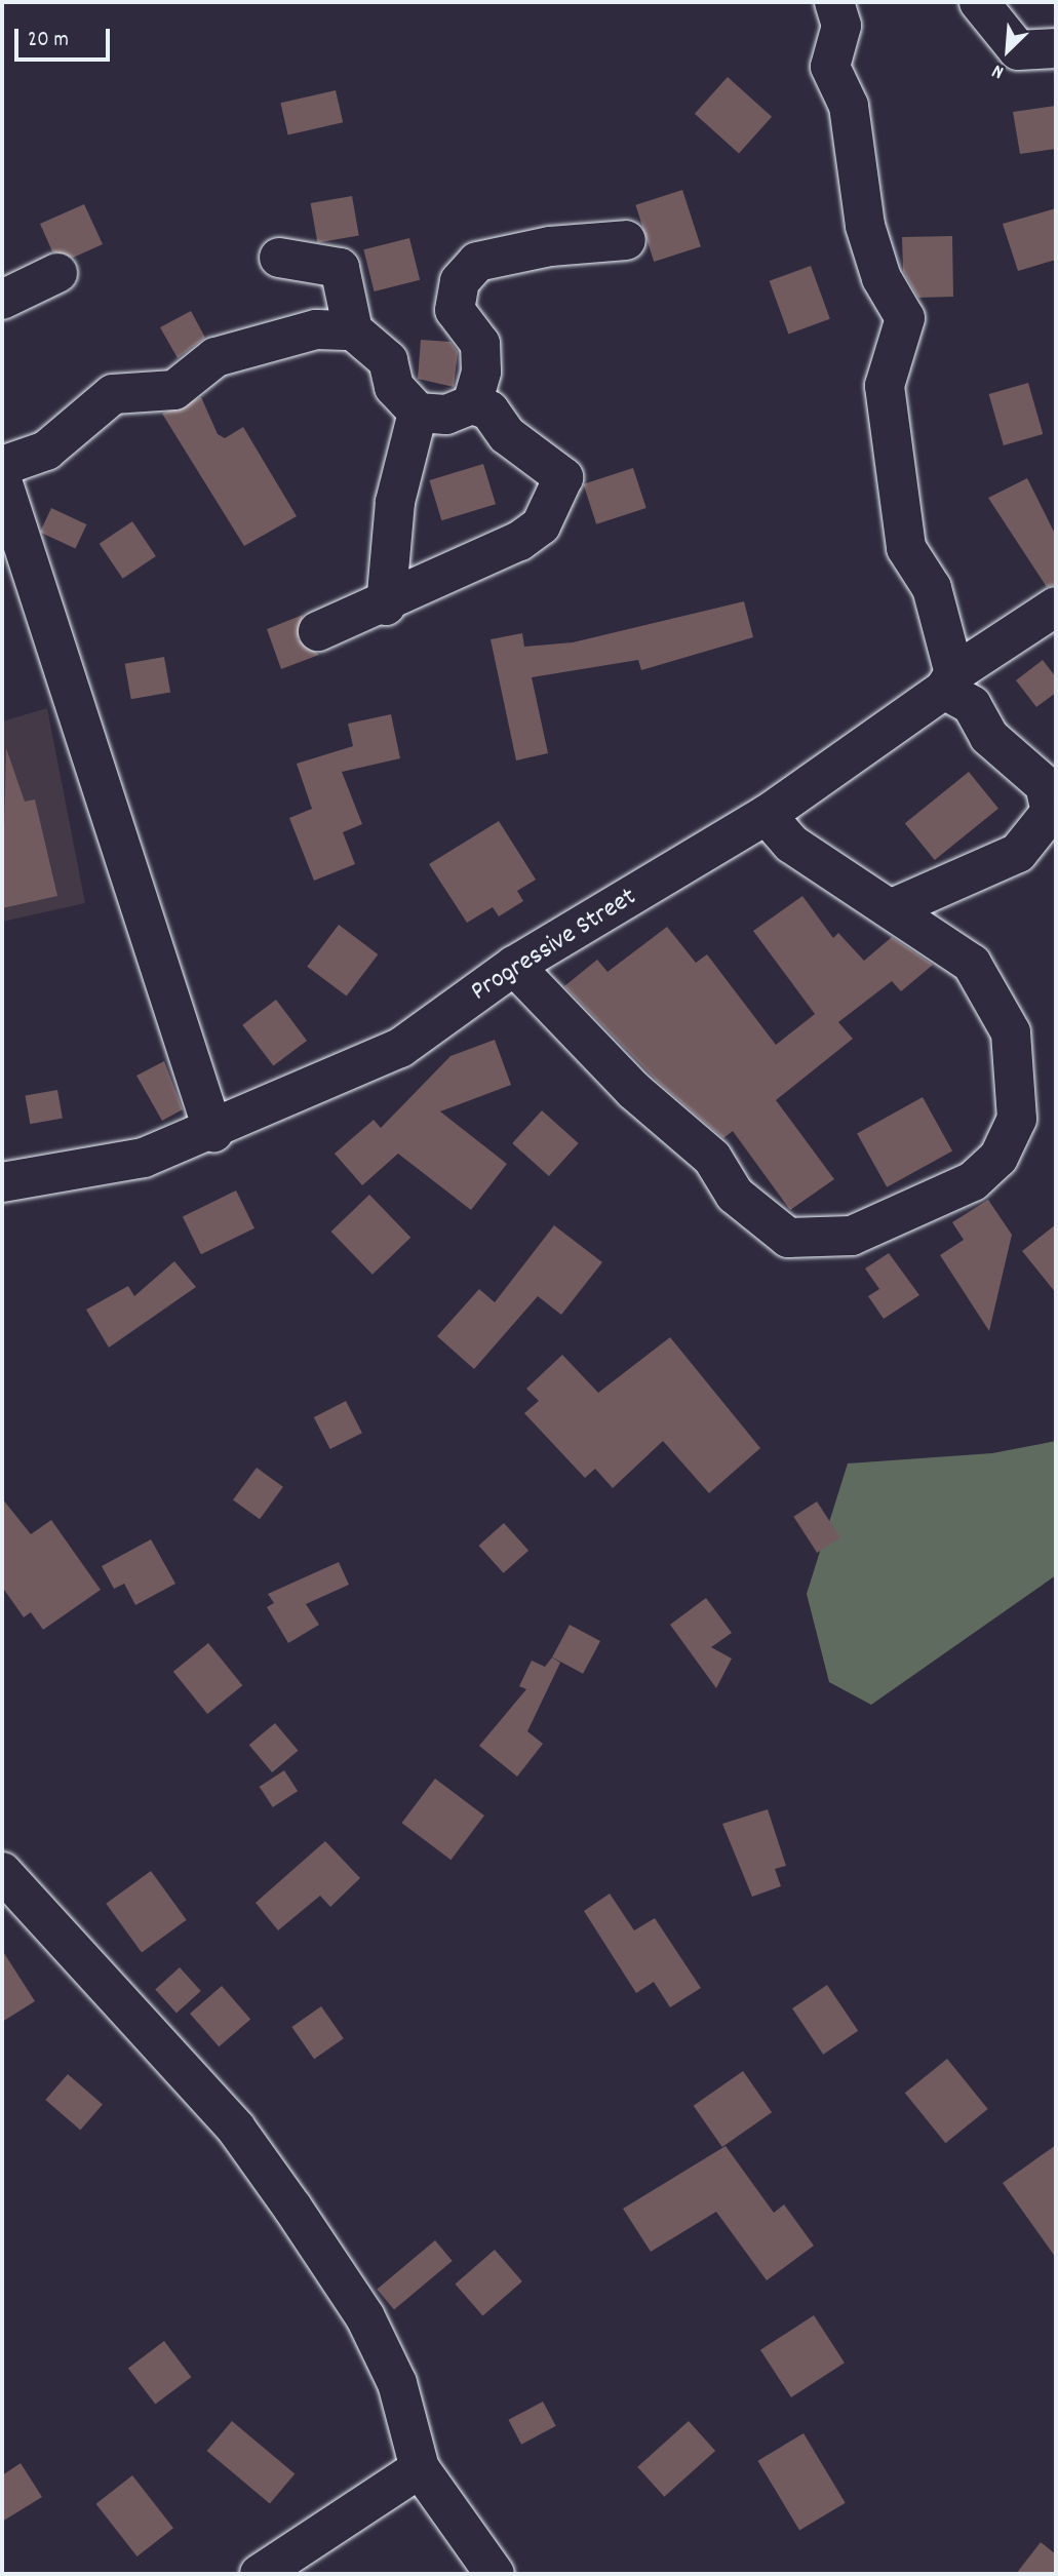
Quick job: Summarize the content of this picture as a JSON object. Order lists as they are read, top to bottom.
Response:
{
  "streets": {
    "street": ["Progressive Street"]
  },
  "scale_bar": "20 m",
  "north": "bottom left"
}
